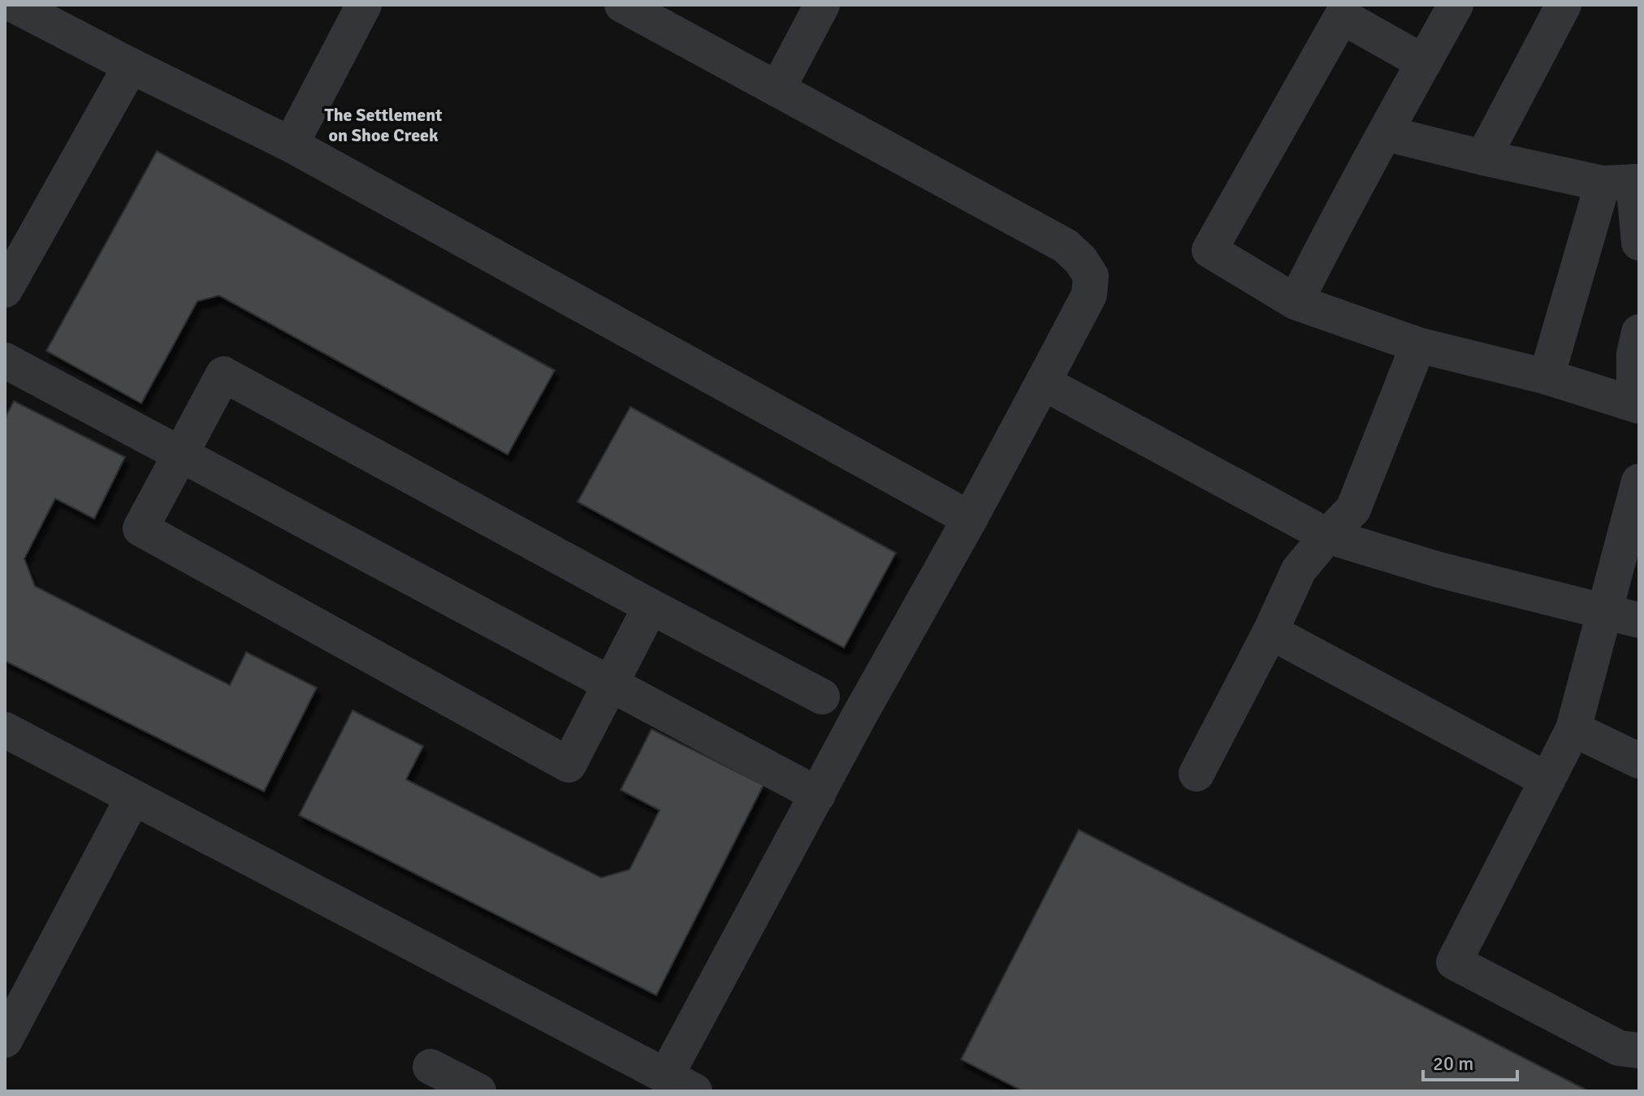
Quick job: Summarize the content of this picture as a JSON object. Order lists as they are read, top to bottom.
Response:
{
  "districts": ["The Settlement on Shoe Creek"],
  "scale_bar": "20 m"
}
